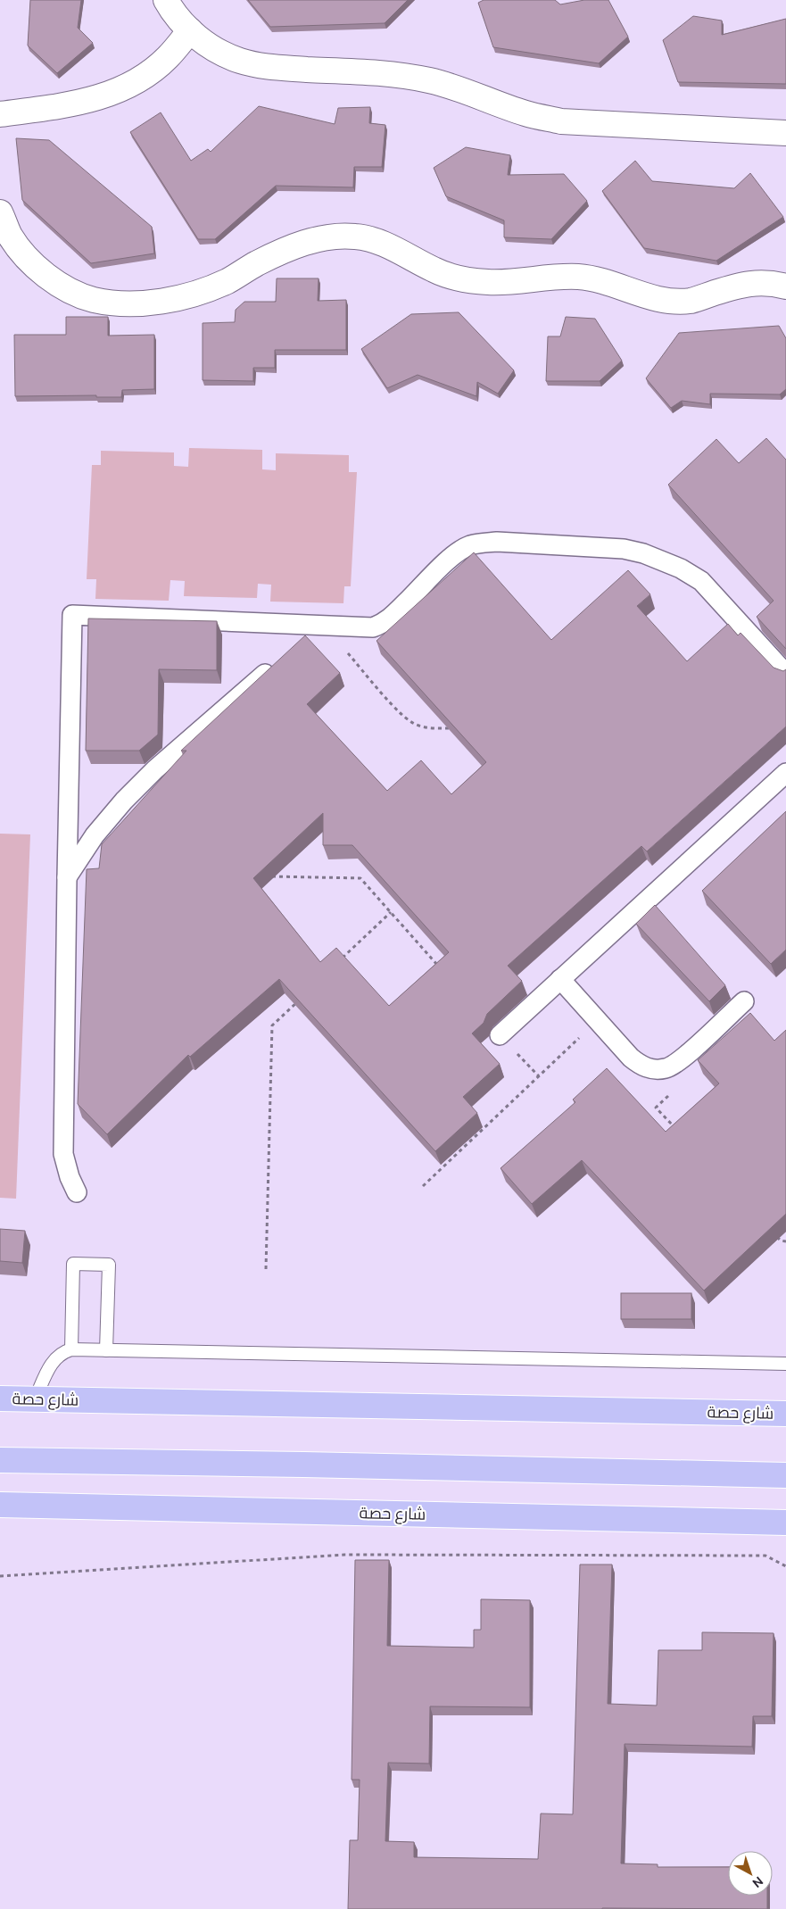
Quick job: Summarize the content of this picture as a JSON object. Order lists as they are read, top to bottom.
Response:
{
  "streets": {
    "main road": ["شارع حصة"]
  },
  "north": "bottom right"
}
